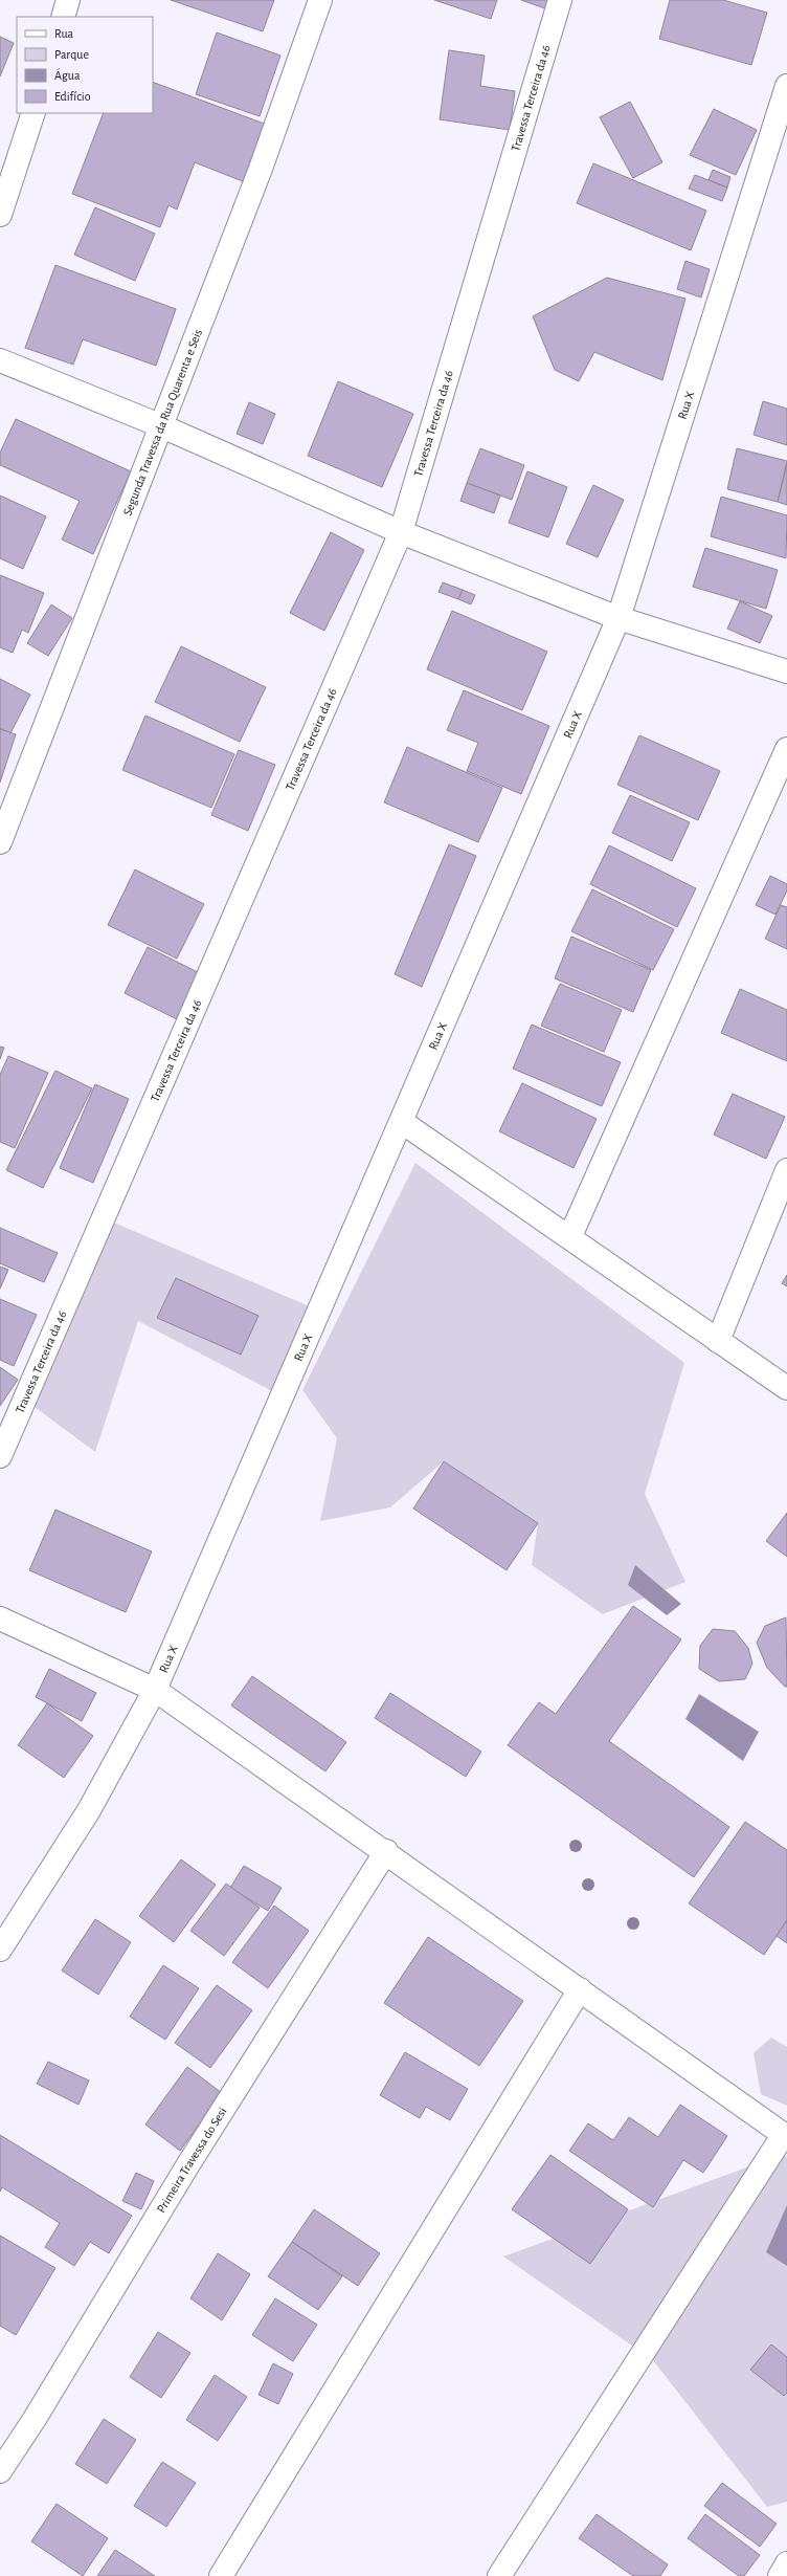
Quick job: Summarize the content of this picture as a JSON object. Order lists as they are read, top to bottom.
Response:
{
  "streets": {
    "street": [
      "Travessa Terceira da 46",
      "Rua X",
      "Segunda Travessa da Rua Quarenta e Seis",
      "Primeira Travessa do Sesi"
    ]
  },
  "legend": [
    "Rua",
    "Parque",
    "Água",
    "Edifício"
  ]
}
